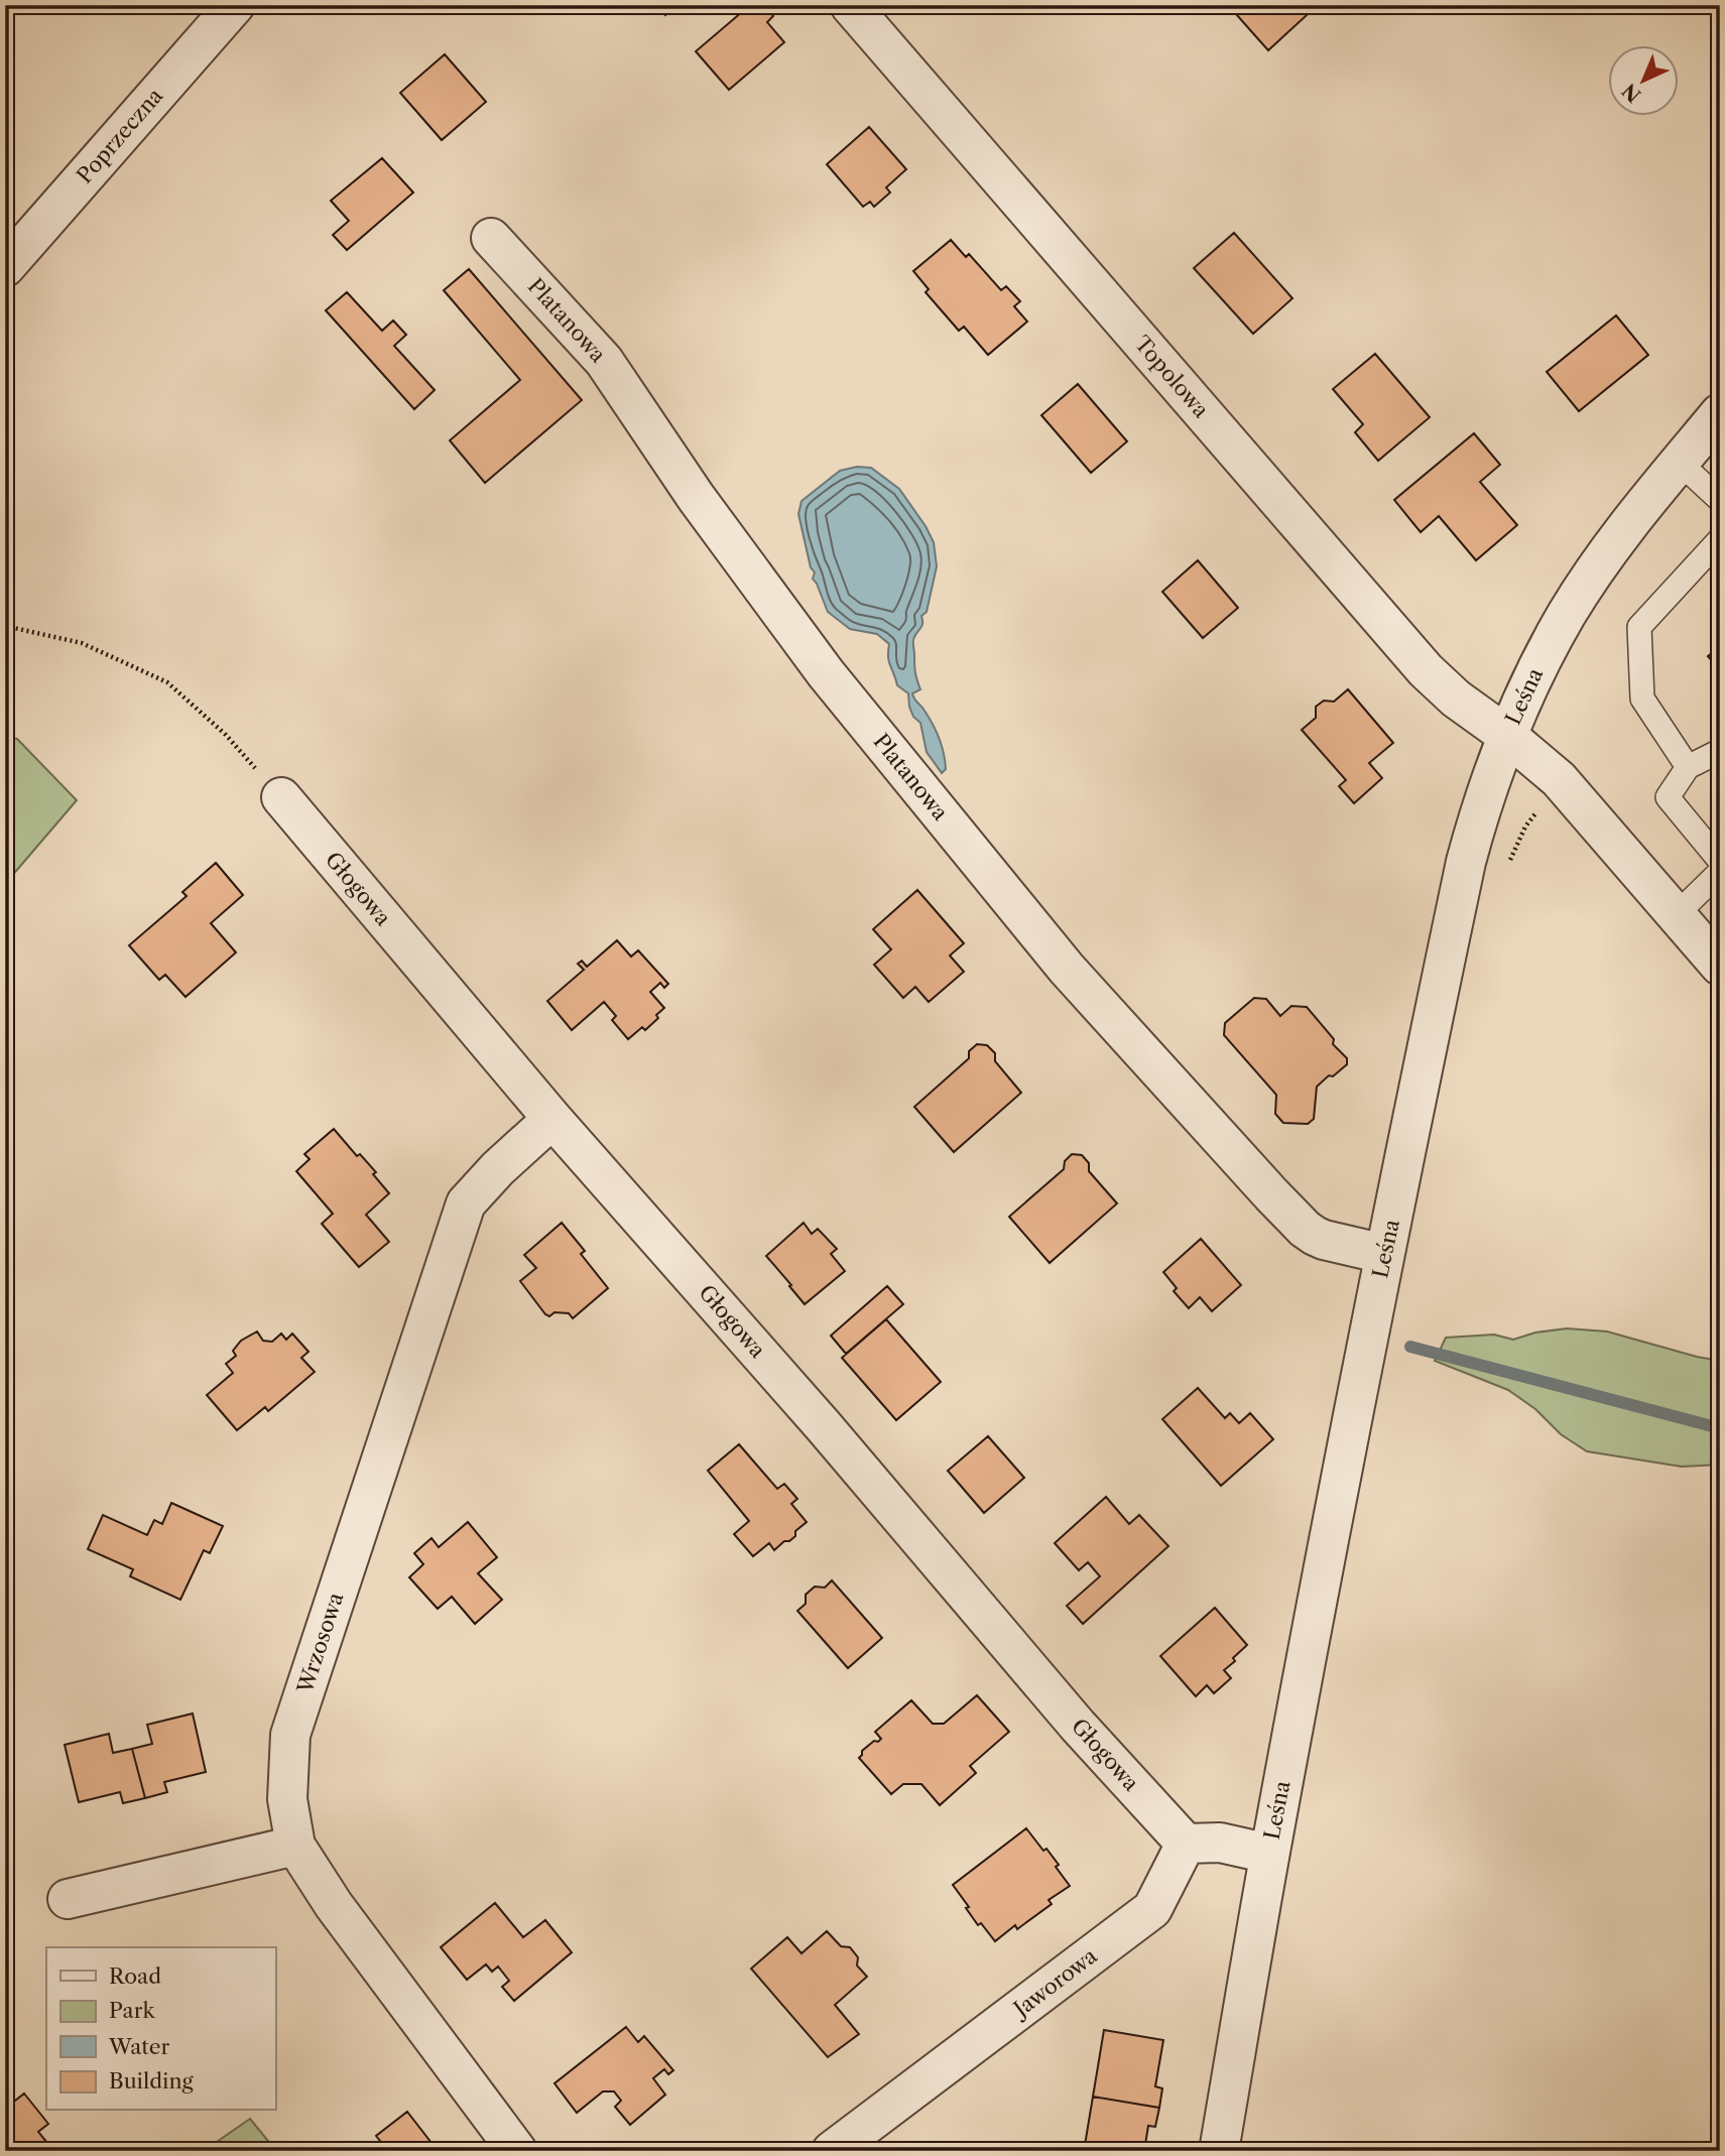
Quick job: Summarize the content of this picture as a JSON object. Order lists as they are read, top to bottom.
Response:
{
  "streets": {
    "street": [
      "Poprzeczna",
      "Platanowa",
      "Topolowa",
      "Leśna",
      "Głogowa",
      "Wrzosowa",
      "Jaworowa"
    ]
  },
  "crossings": [
    ["Platanowa", "Leśna"],
    ["Topolowa", "Leśna"],
    ["Głogowa", "Wrzosowa"],
    ["Głogowa", "Jaworowa"]
  ],
  "legend": [
    "Road",
    "Park",
    "Water",
    "Building"
  ],
  "north": "bottom left"
}
